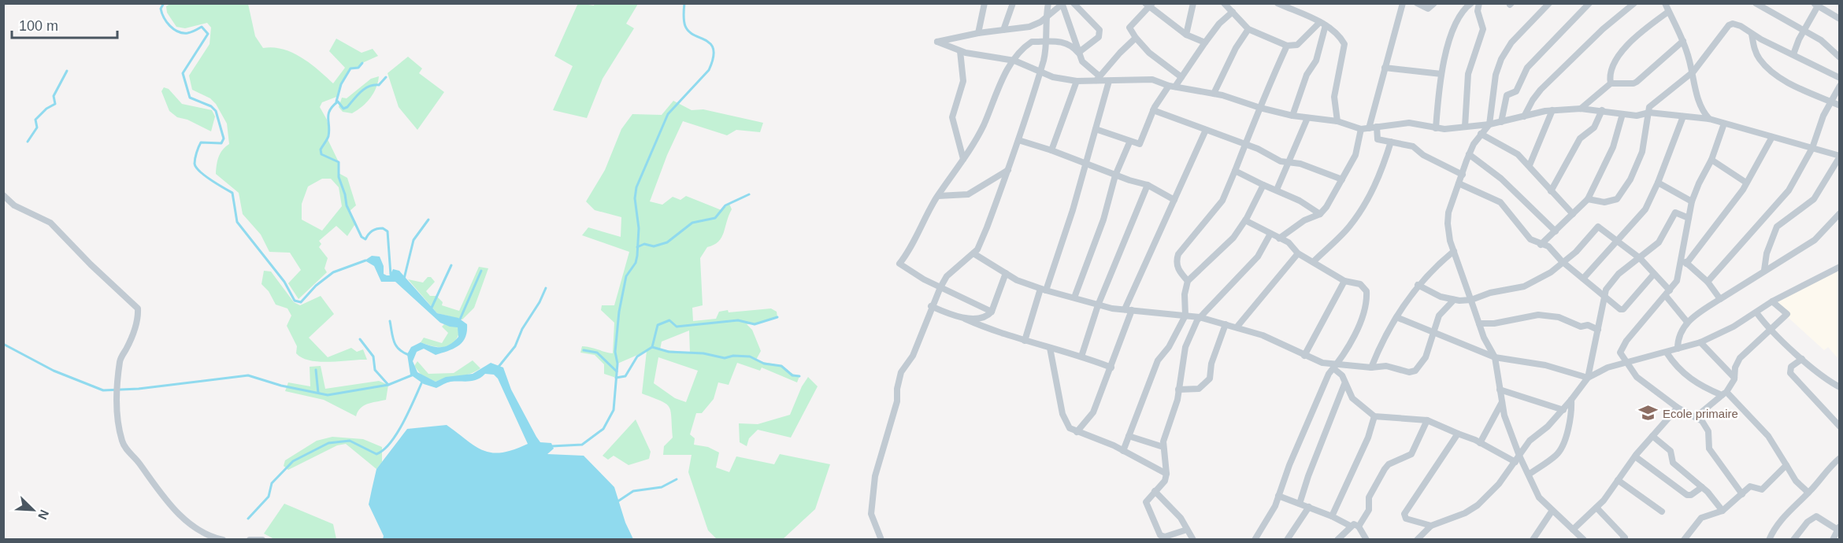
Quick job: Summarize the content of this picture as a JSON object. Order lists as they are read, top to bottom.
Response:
{
  "places": {
    "school or university": ["Ecole primaire"]
  },
  "scale_bar": "100 m",
  "north": "bottom right"
}
